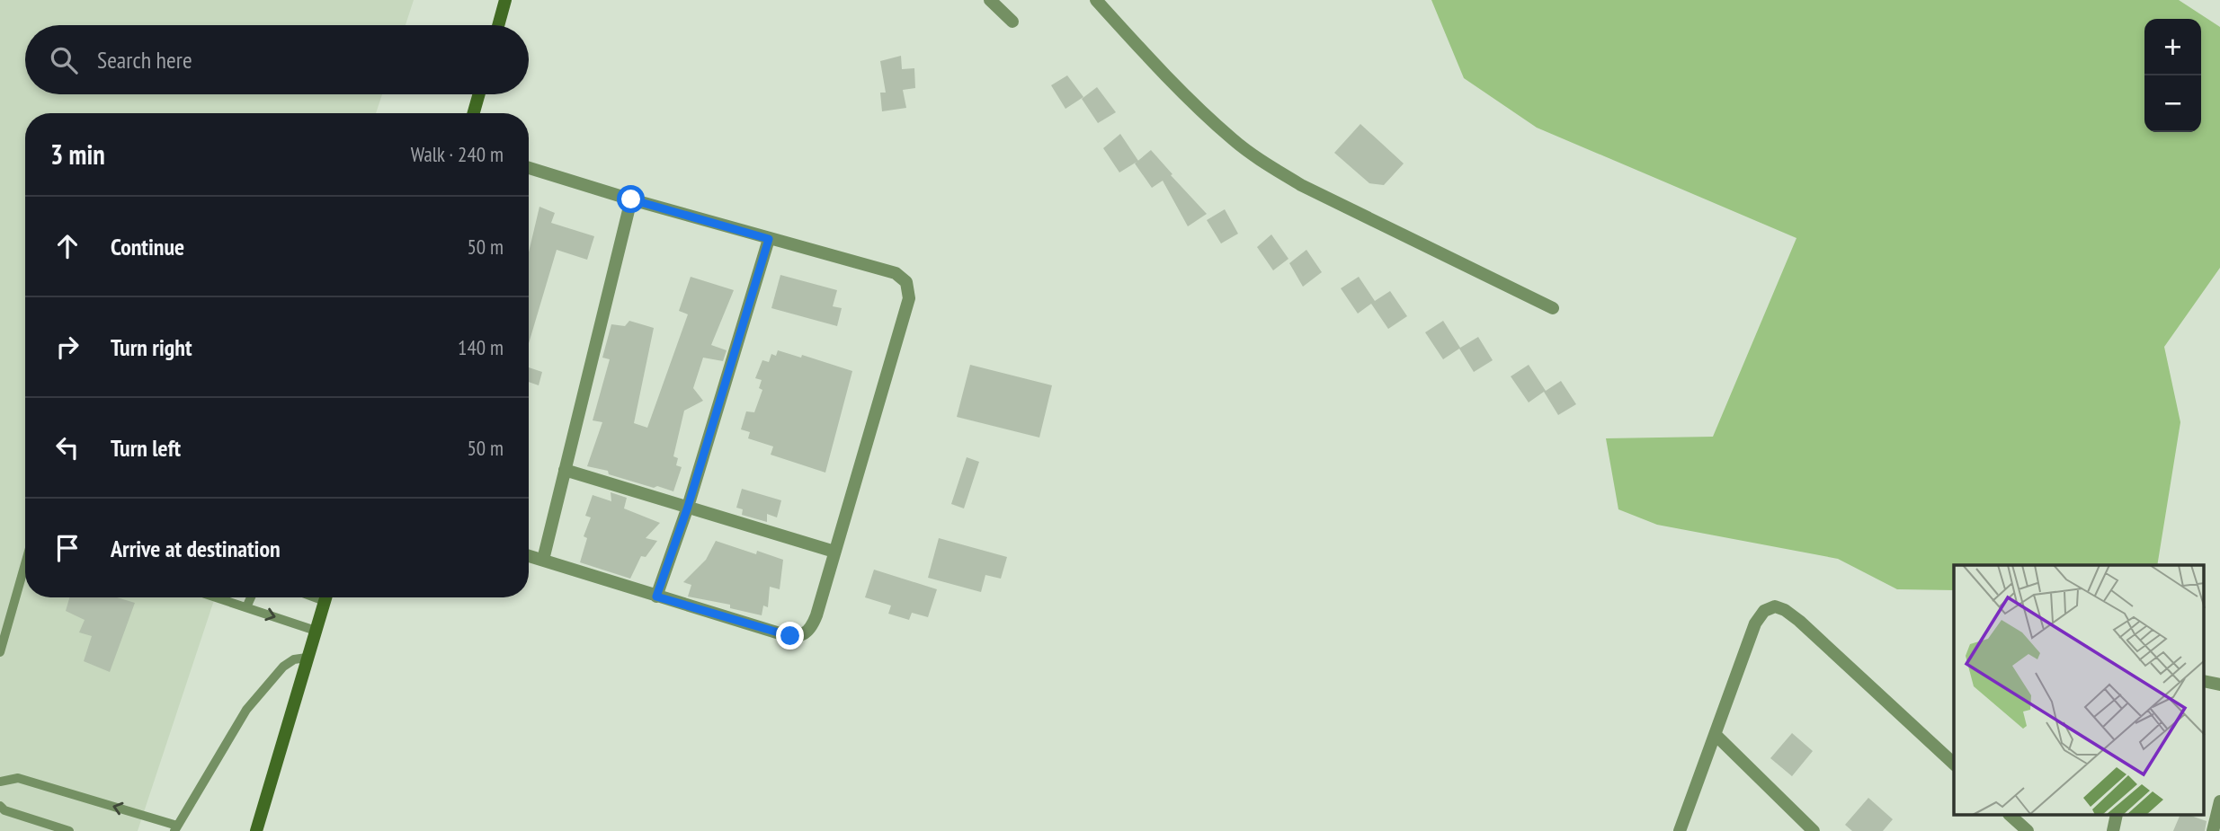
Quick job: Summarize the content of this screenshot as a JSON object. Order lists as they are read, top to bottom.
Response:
{
  "page": {
    "map_buttons": ["+", "−"],
    "search": "Search here",
    "heading": ["3 min", "Walk · 240 m"],
    "list": [
      ["Continue", "50 m"],
      ["Turn right", "140 m"],
      ["Turn left", "50 m"],
      "Arrive at destination"
    ]
  }
}
